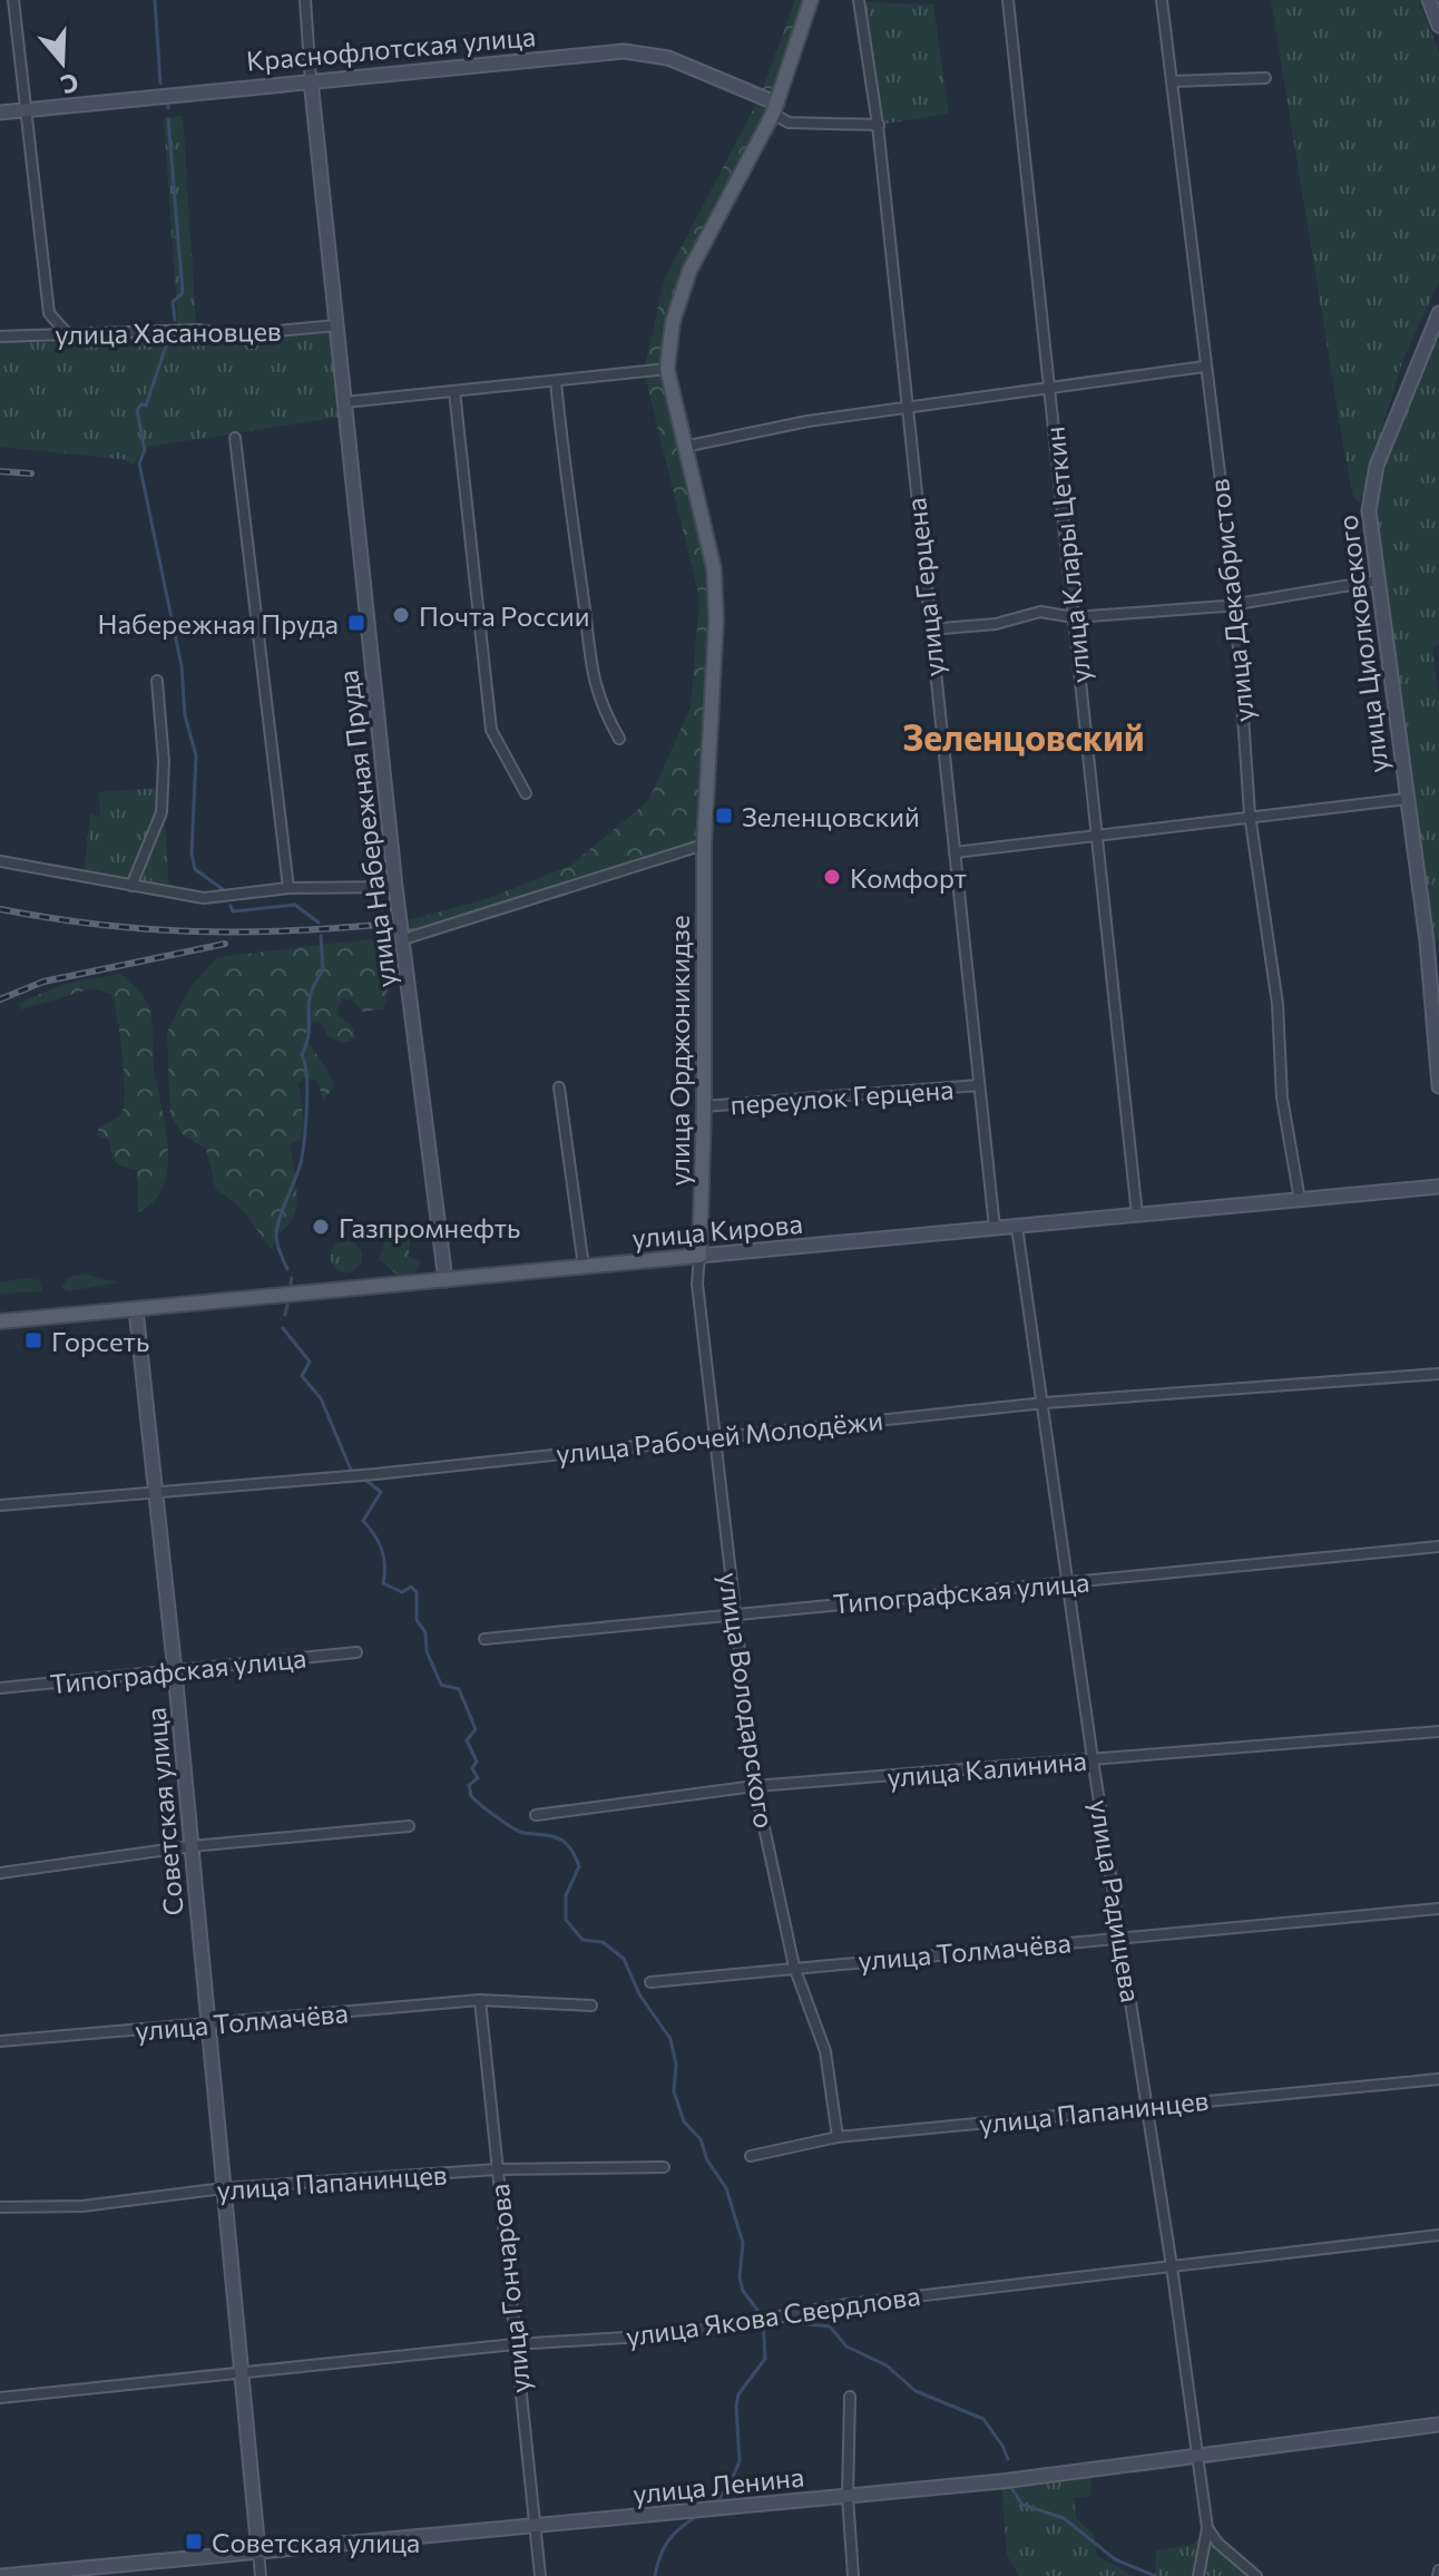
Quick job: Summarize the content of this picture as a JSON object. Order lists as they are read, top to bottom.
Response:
{
  "streets": {
    "main road": ["улица Орджоникидзе", "улица Кирова"],
    "street": [
      "Краснофлотская улица",
      "улица Хасановцев",
      "улица Клары Цеткин",
      "улица Герцена",
      "улица Декабристов",
      "улица Циолковского",
      "улица Набережная Пруда",
      "переулок Герцена",
      "улица Рабочей Молодёжи",
      "Типографская улица",
      "улица Володарского",
      "улица Калинина",
      "Советская улица",
      "улица Радищева",
      "улица Толмачёва",
      "улица Папанинцев",
      "улица Гончарова",
      "улица Якова Свердлова",
      "улица Ленина"
    ]
  },
  "crossings": [
    ["Краснофлотская улица", "улица Герцена"],
    ["Краснофлотская улица", "улица Набережная Пруда"],
    ["Краснофлотская улица", "улица Орджоникидзе"],
    ["улица Хасановцев", "улица Набережная Пруда"],
    ["улица Клары Цеткин", "улица Кирова"],
    ["улица Герцена", "переулок Герцена"],
    ["улица Герцена", "улица Кирова"],
    ["улица Декабристов", "улица Кирова"],
    ["улица Набережная Пруда", "улица Кирова"],
    ["улица Орджоникидзе", "переулок Герцена"],
    ["улица Орджоникидзе", "улица Кирова"],
    ["улица Орджоникидзе", "улица Володарского"],
    ["улица Кирова", "улица Володарского"],
    ["улица Кирова", "Советская улица"],
    ["улица Кирова", "улица Радищева"],
    ["улица Рабочей Молодёжи", "улица Володарского"],
    ["улица Рабочей Молодёжи", "Советская улица"],
    ["улица Рабочей Молодёжи", "улица Радищева"],
    ["Типографская улица", "улица Володарского"],
    ["Типографская улица", "Советская улица"],
    ["Типографская улица", "улица Радищева"],
    ["улица Володарского", "улица Калинина"],
    ["улица Володарского", "улица Толмачёва"],
    ["улица Володарского", "улица Папанинцев"],
    ["улица Калинина", "улица Радищева"],
    ["Советская улица", "улица Толмачёва"],
    ["Советская улица", "улица Папанинцев"],
    ["Советская улица", "улица Якова Свердлова"],
    ["Советская улица", "улица Ленина"],
    ["улица Радищева", "улица Толмачёва"],
    ["улица Радищева", "улица Папанинцев"],
    ["улица Радищева", "улица Якова Свердлова"],
    ["улица Радищева", "улица Ленина"],
    ["улица Толмачёва", "улица Гончарова"],
    ["улица Папанинцев", "улица Гончарова"],
    ["улица Гончарова", "улица Якова Свердлова"],
    ["улица Гончарова", "улица Ленина"]
  ],
  "districts": ["Зеленцовский"],
  "places": {
    "other": ["Почта России", "Комфорт", "Газпромнефть"],
    "transit": [
      "Набережная Пруда",
      "Зеленцовский",
      "Горсеть",
      "Советская улица"
    ]
  },
  "north": "bottom"
}
